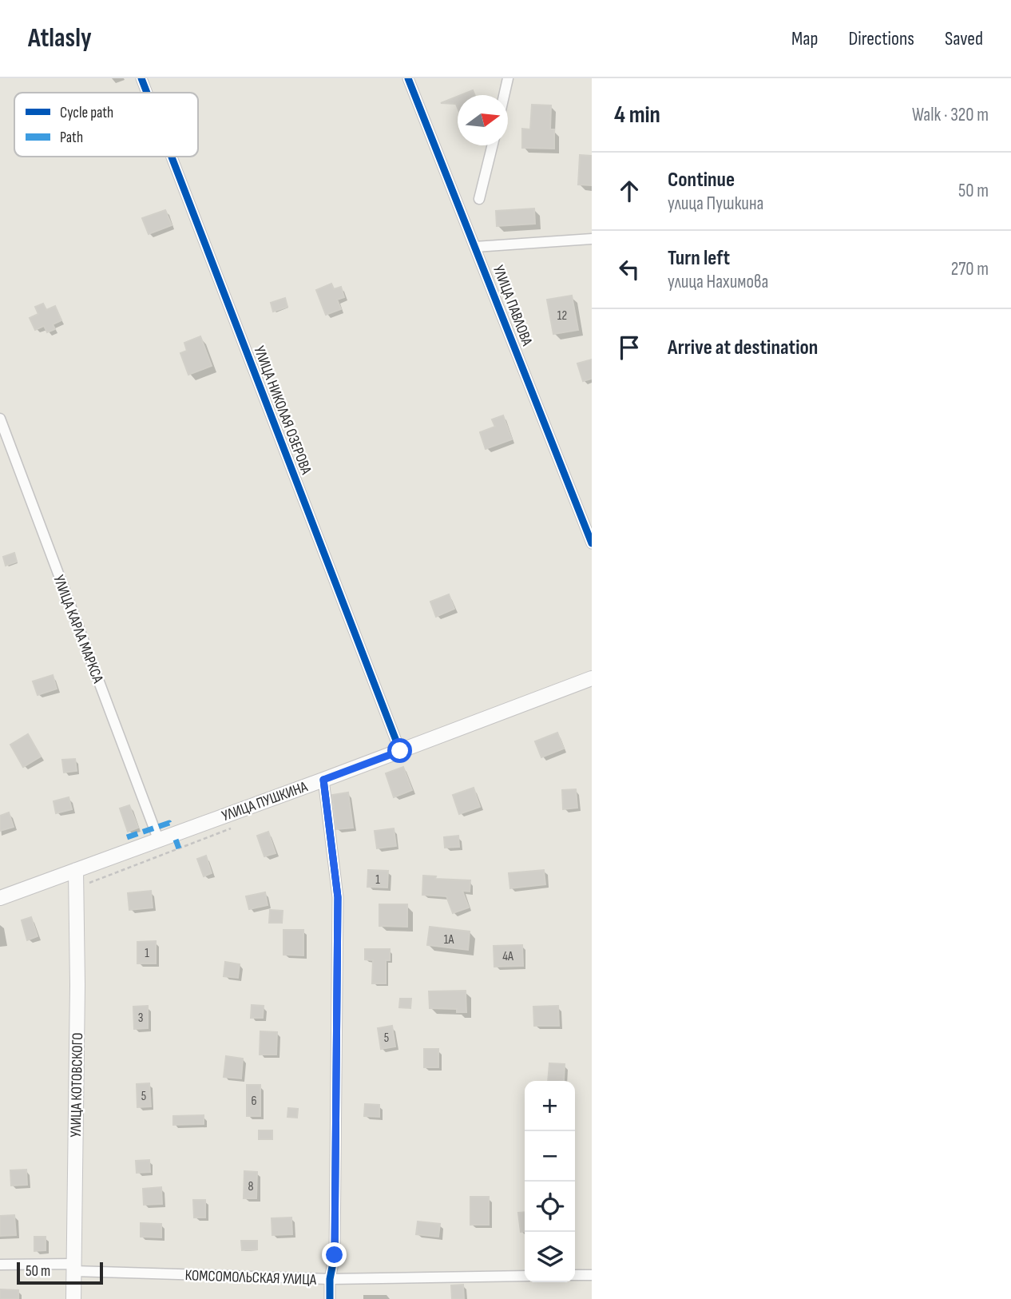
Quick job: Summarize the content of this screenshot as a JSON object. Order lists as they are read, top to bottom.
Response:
{
  "streets": {
    "main road": ["УЛИЦА ПУШКИНА", "УЛИЦА КОТОВСКОГО"],
    "street": [
      "УЛИЦА ПАВЛОВА",
      "УЛИЦА НИКОЛАЯ ОЗЕРОВА",
      "УЛИЦА КАРЛА МАРКСА",
      "КОМСОМОЛЬСКАЯ УЛИЦА"
    ]
  },
  "crossings": [
    ["УЛИЦА НИКОЛАЯ ОЗЕРОВА", "УЛИЦА ПУШКИНА"],
    ["УЛИЦА КАРЛА МАРКСА", "УЛИЦА ПУШКИНА"],
    ["УЛИЦА ПУШКИНА", "УЛИЦА КОТОВСКОГО"],
    ["УЛИЦА КОТОВСКОГО", "КОМСОМОЛЬСКАЯ УЛИЦА"]
  ],
  "house_numbers": [
    "12",
    "1",
    "1А",
    "1",
    "4А",
    "3",
    "5",
    "5",
    "6",
    "8"
  ],
  "legend": ["Cycle path", "Path"],
  "scale_bar": "50 m",
  "north": "right",
  "page": {
    "header": "Atlasly",
    "nav": ["Map", "Directions", "Saved"],
    "heading": ["4 min", "Walk · 320 m"],
    "list": [
      ["Continue", "улица Пушкина", "50 m"],
      ["Turn left", "улица Нахимова", "270 m"],
      "Arrive at destination"
    ],
    "map_buttons": ["+", "−"],
    "scale": "50 m"
  }
}
